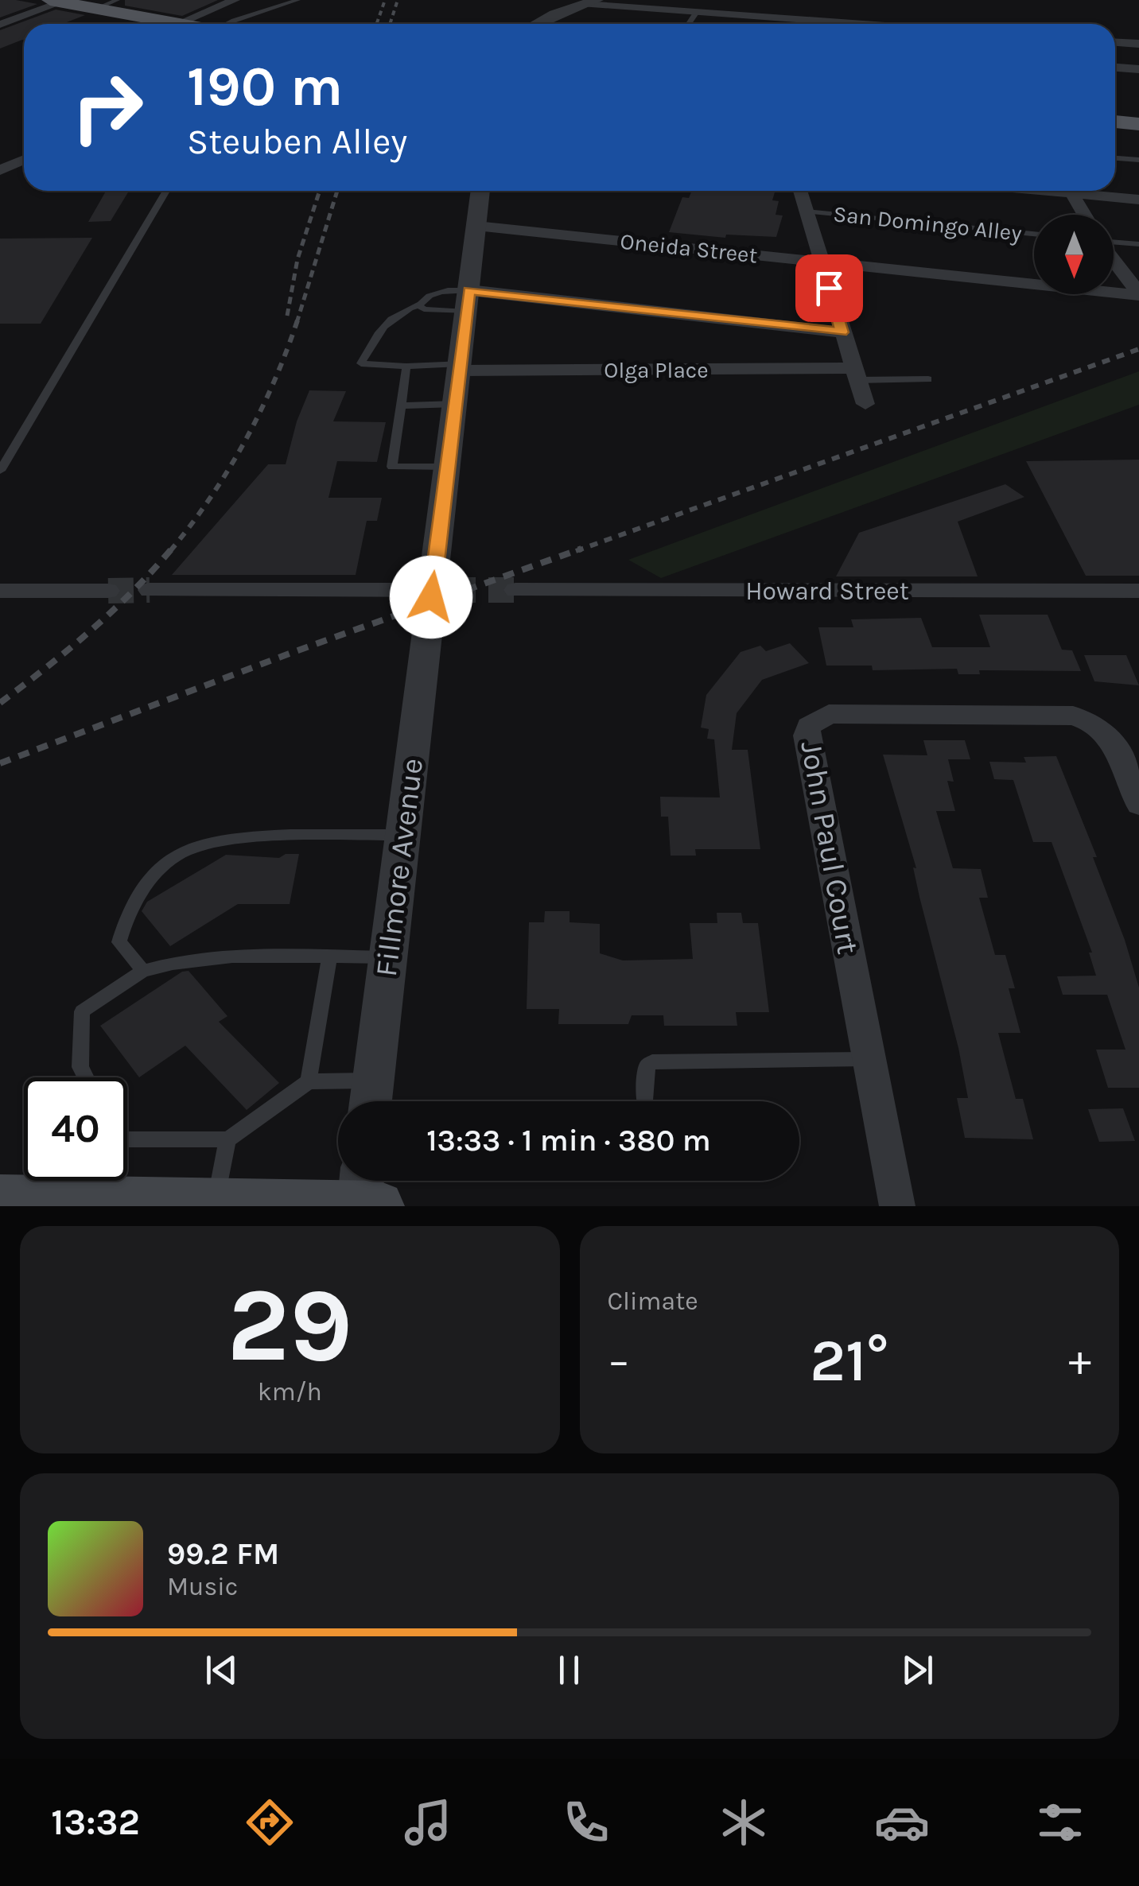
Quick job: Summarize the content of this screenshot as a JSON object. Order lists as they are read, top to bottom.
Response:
{
  "streets": {
    "street": [
      "Oneida Street",
      "Olga Place",
      "Howard Street",
      "John Paul Court",
      "Fillmore Avenue"
    ],
    "lane": ["San Domingo Alley"]
  },
  "crossings": [
    ["Oneida Street", "Fillmore Avenue"],
    ["Olga Place", "Fillmore Avenue"]
  ],
  "north": "bottom",
  "page": {
    "turn": ["190 m", "Steuben Alley"],
    "limit": "40",
    "trip": "13:33 · 1 min · 380 m",
    "tile": [
      ["29", "km/h"],
      "Climate"
    ],
    "heat": ["−", "21°", "+"],
    "song": ["99.2 FM", "Music"],
    "tabs": "13:32"
  }
}
